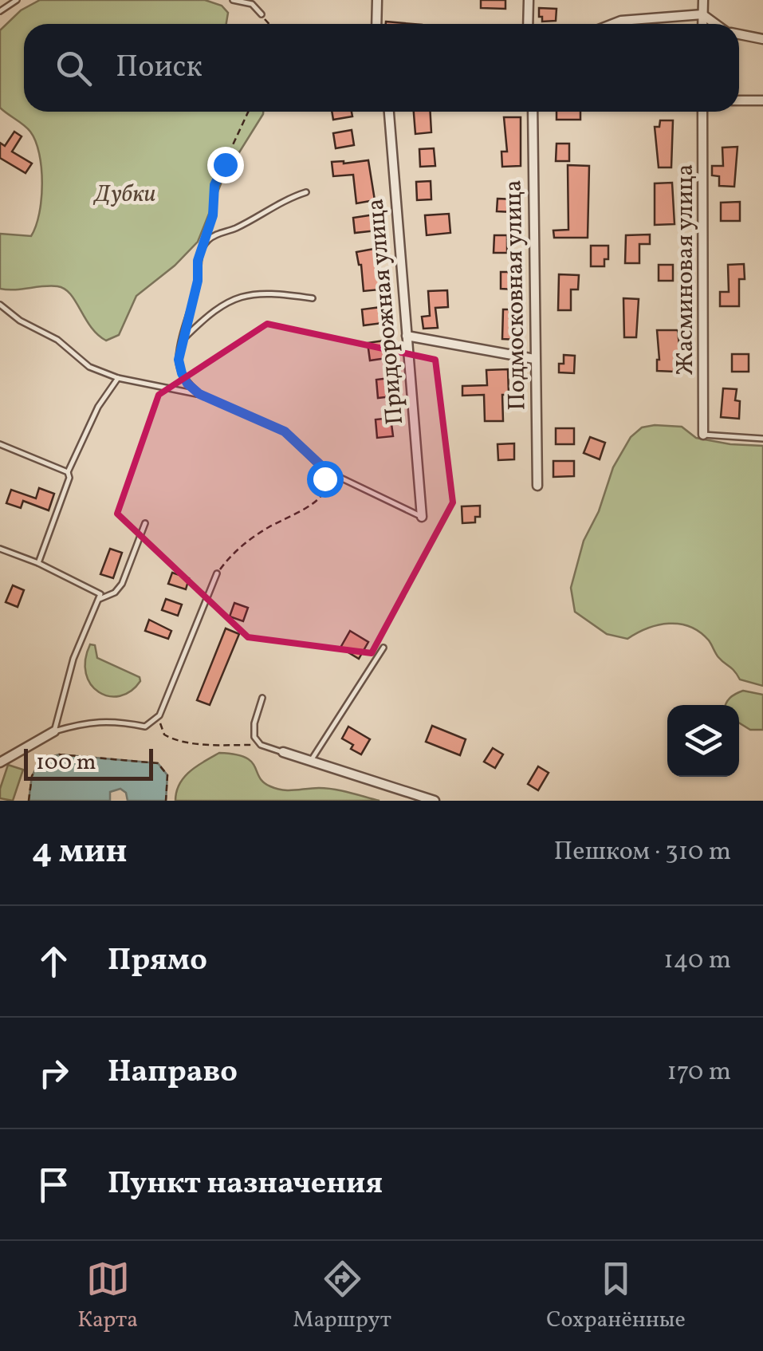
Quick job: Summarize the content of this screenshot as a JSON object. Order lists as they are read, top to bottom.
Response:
{
  "streets": {
    "street": ["Жасминовая улица", "Подмосковная улица", "Придорожная улица"]
  },
  "parks": ["Дубки"],
  "scale_bar": "100 m",
  "page": {
    "search": "Поиск",
    "scale": "100 m",
    "heading": ["4 мин", "Пешком · 310 m"],
    "list": [
      ["Прямо", "140 m"],
      ["Направо", "170 m"],
      "Пункт назначения"
    ],
    "nav": ["Карта", "Маршрут", "Сохранённые"]
  }
}
